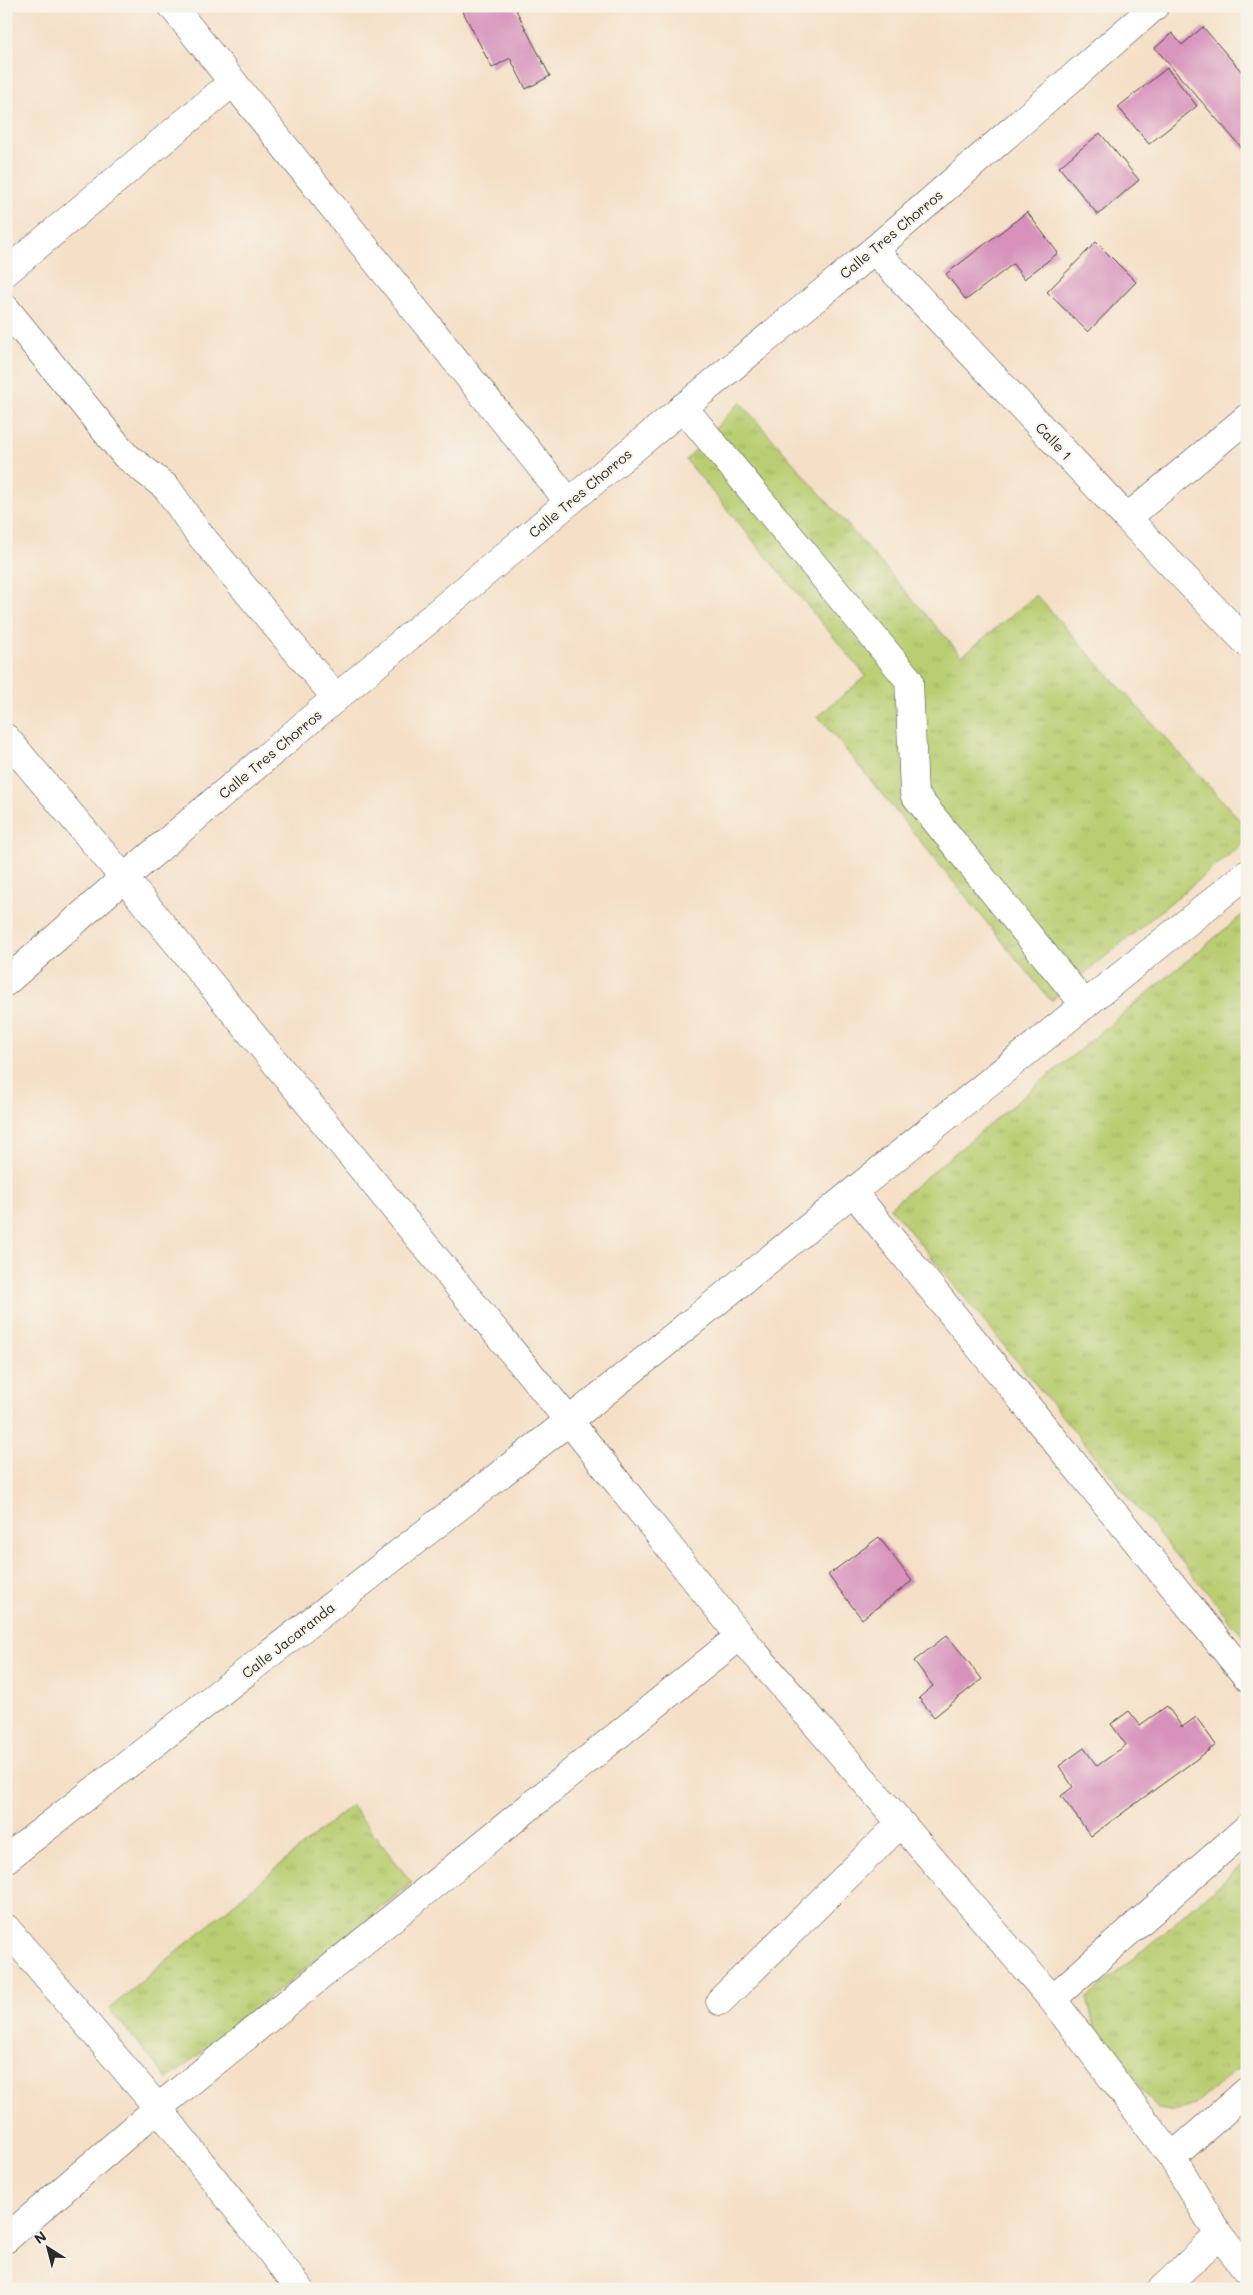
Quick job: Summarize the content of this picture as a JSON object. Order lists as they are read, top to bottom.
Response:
{
  "streets": {
    "street": ["Calle Tres Chorros", "Calle 1", "Calle Jacaranda"]
  },
  "crossings": [
    ["Calle Tres Chorros", "Calle 1"]
  ],
  "north": "top left"
}
